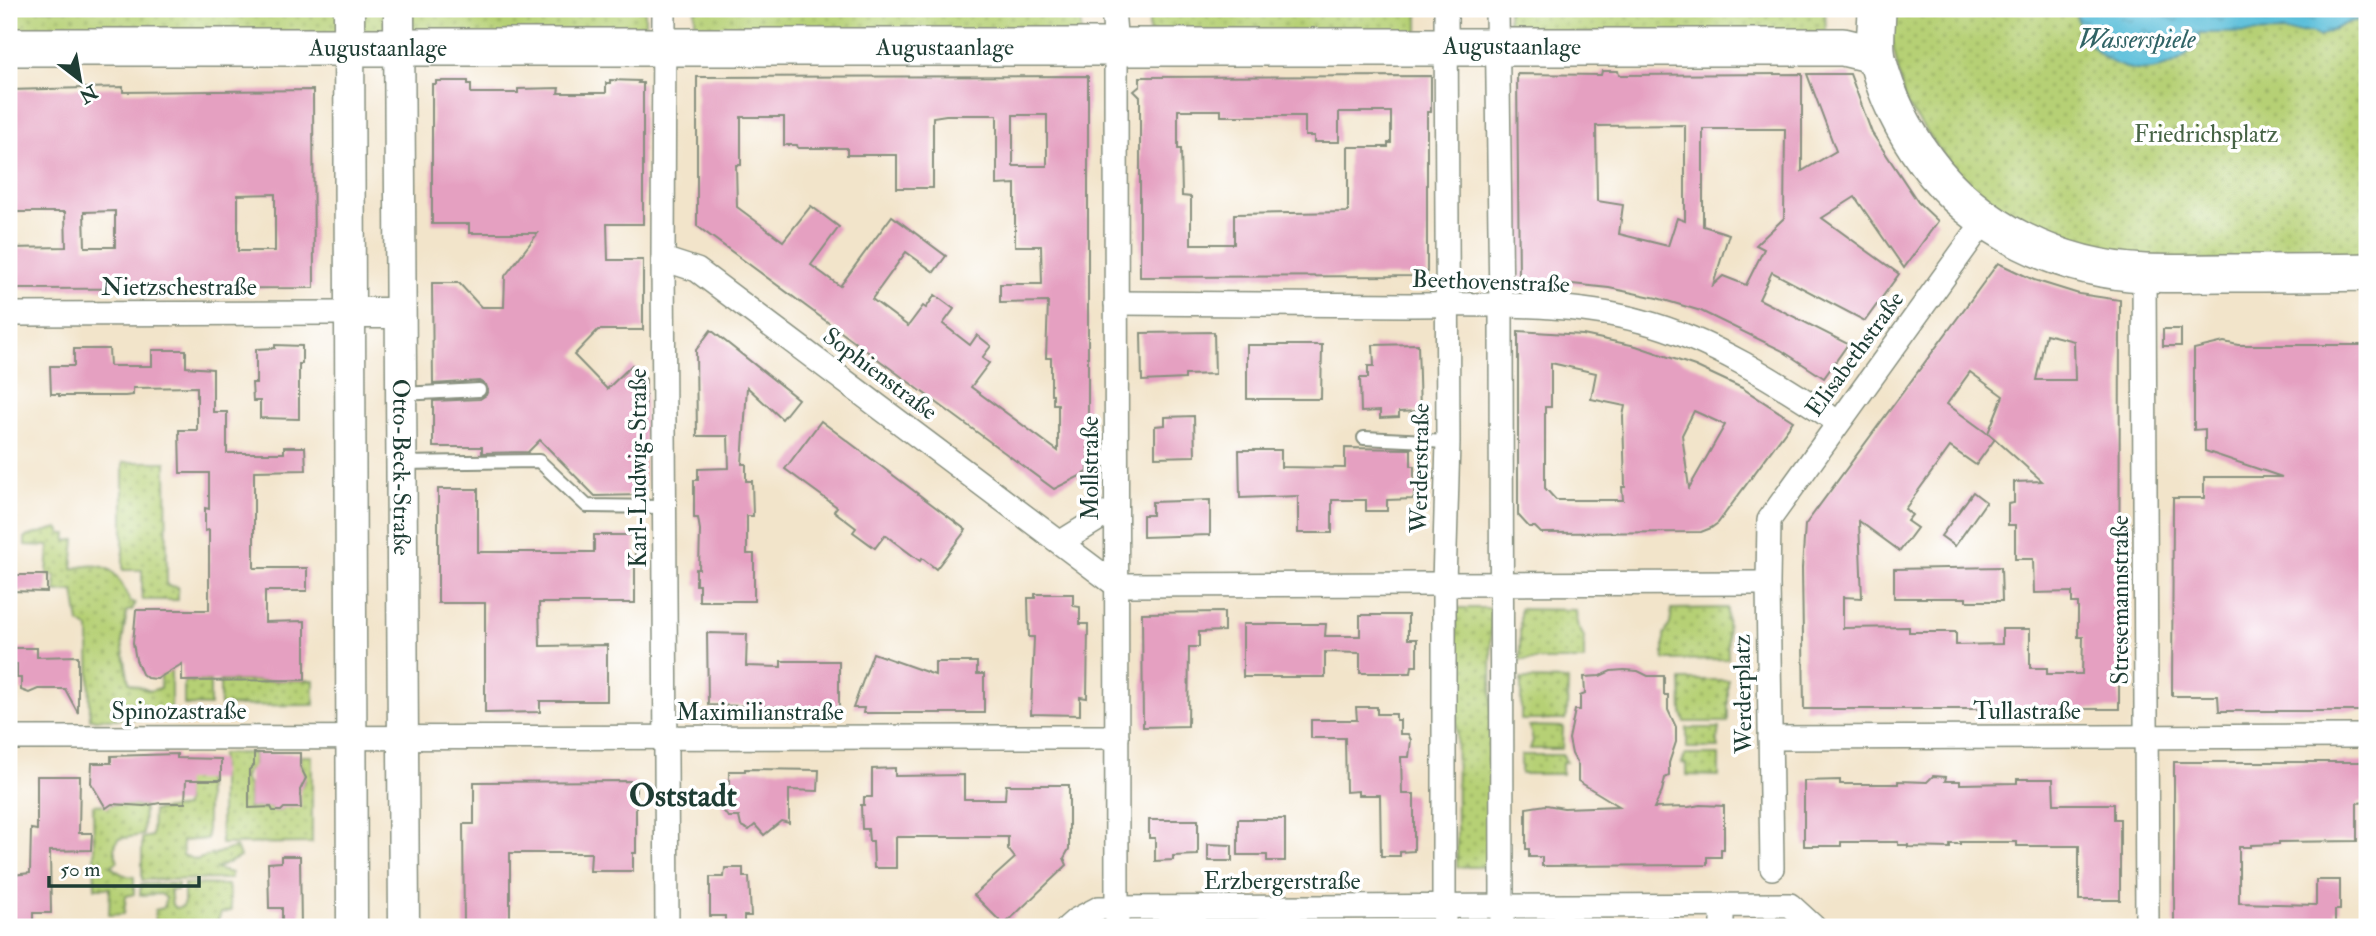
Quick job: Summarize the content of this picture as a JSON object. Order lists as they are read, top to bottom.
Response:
{
  "streets": {
    "main road": ["Augustaanlage"],
    "street": [
      "Beethovenstraße",
      "Nietzschestraße",
      "Elisabethstraße",
      "Sophienstraße",
      "Otto-Beck-Straße",
      "Karl-Ludwig-Straße",
      "Mollstraße",
      "Werderstraße",
      "Stresemannstraße",
      "Werderplatz",
      "Spinozastraße",
      "Tullastraße",
      "Maximilianstraße",
      "Erzbergerstraße"
    ]
  },
  "crossings": [
    ["Augustaanlage", "Otto-Beck-Straße"],
    ["Augustaanlage", "Karl-Ludwig-Straße"],
    ["Augustaanlage", "Mollstraße"],
    ["Augustaanlage", "Werderstraße"],
    ["Beethovenstraße", "Elisabethstraße"],
    ["Beethovenstraße", "Mollstraße"],
    ["Beethovenstraße", "Werderstraße"],
    ["Elisabethstraße", "Werderplatz"],
    ["Sophienstraße", "Karl-Ludwig-Straße"],
    ["Sophienstraße", "Mollstraße"],
    ["Otto-Beck-Straße", "Maximilianstraße"],
    ["Karl-Ludwig-Straße", "Maximilianstraße"],
    ["Mollstraße", "Maximilianstraße"],
    ["Mollstraße", "Erzbergerstraße"],
    ["Werderstraße", "Erzbergerstraße"],
    ["Stresemannstraße", "Tullastraße"],
    ["Werderplatz", "Tullastraße"],
    ["Spinozastraße", "Maximilianstraße"]
  ],
  "districts": ["Oststadt"],
  "water": ["Wasserspiele"],
  "parks": ["Friedrichsplatz"],
  "scale_bar": "50 m",
  "north": "bottom right"
}
